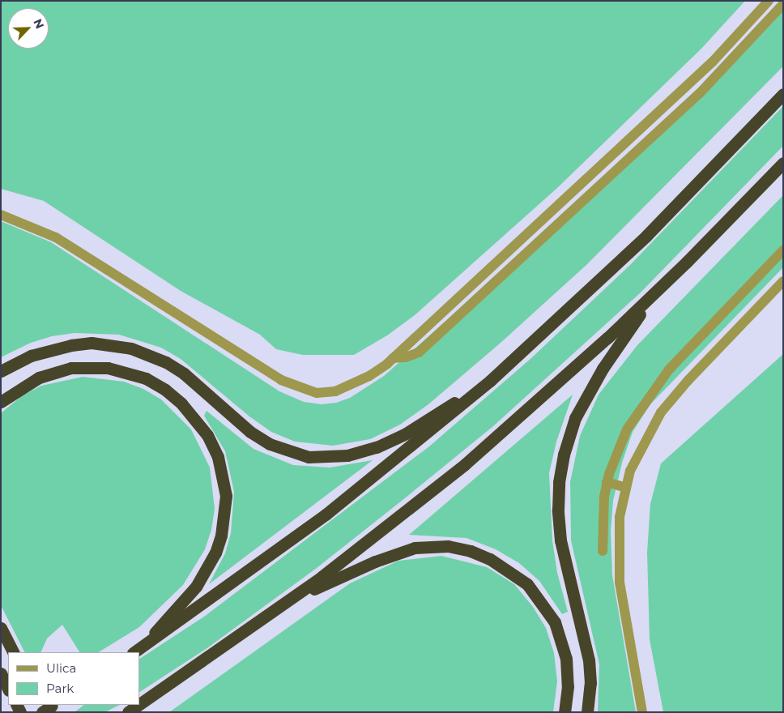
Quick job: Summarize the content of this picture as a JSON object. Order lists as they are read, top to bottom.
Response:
{
  "legend": ["Ulica", "Park"],
  "north": "top right"
}
